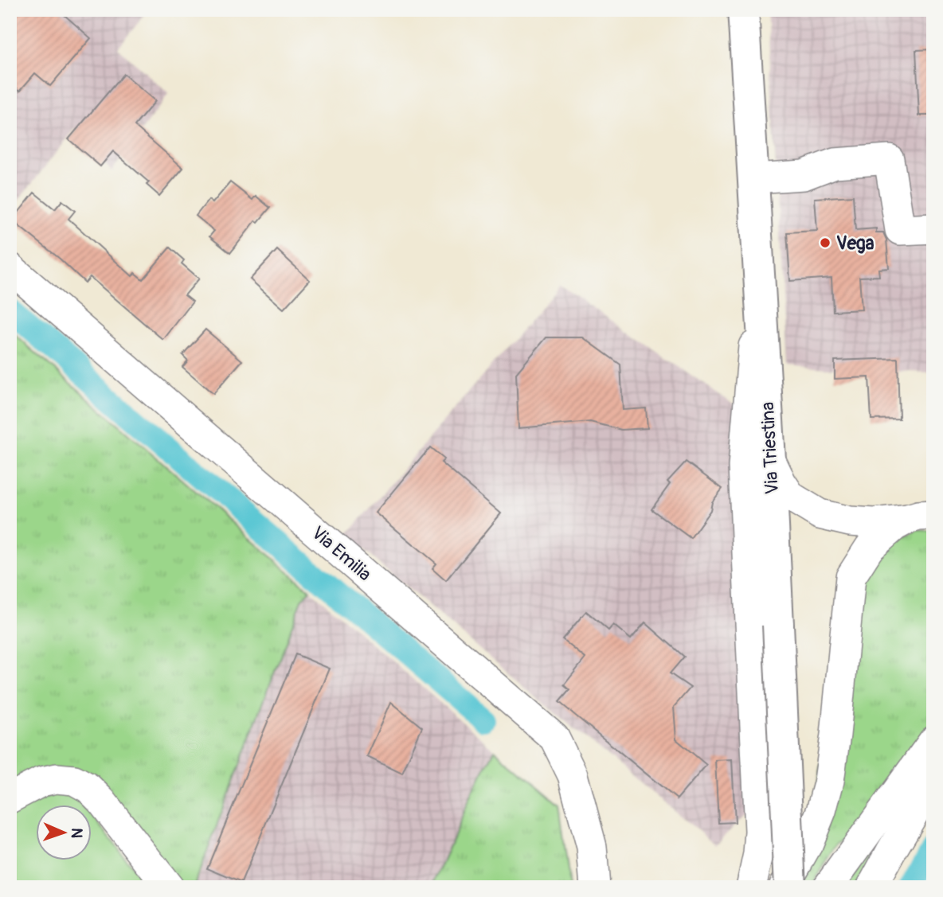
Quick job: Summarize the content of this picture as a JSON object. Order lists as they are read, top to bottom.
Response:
{
  "streets": {
    "main road": ["Via Triestina"],
    "street": ["Via Emilia"]
  },
  "places": ["Vega"],
  "north": "right"
}
